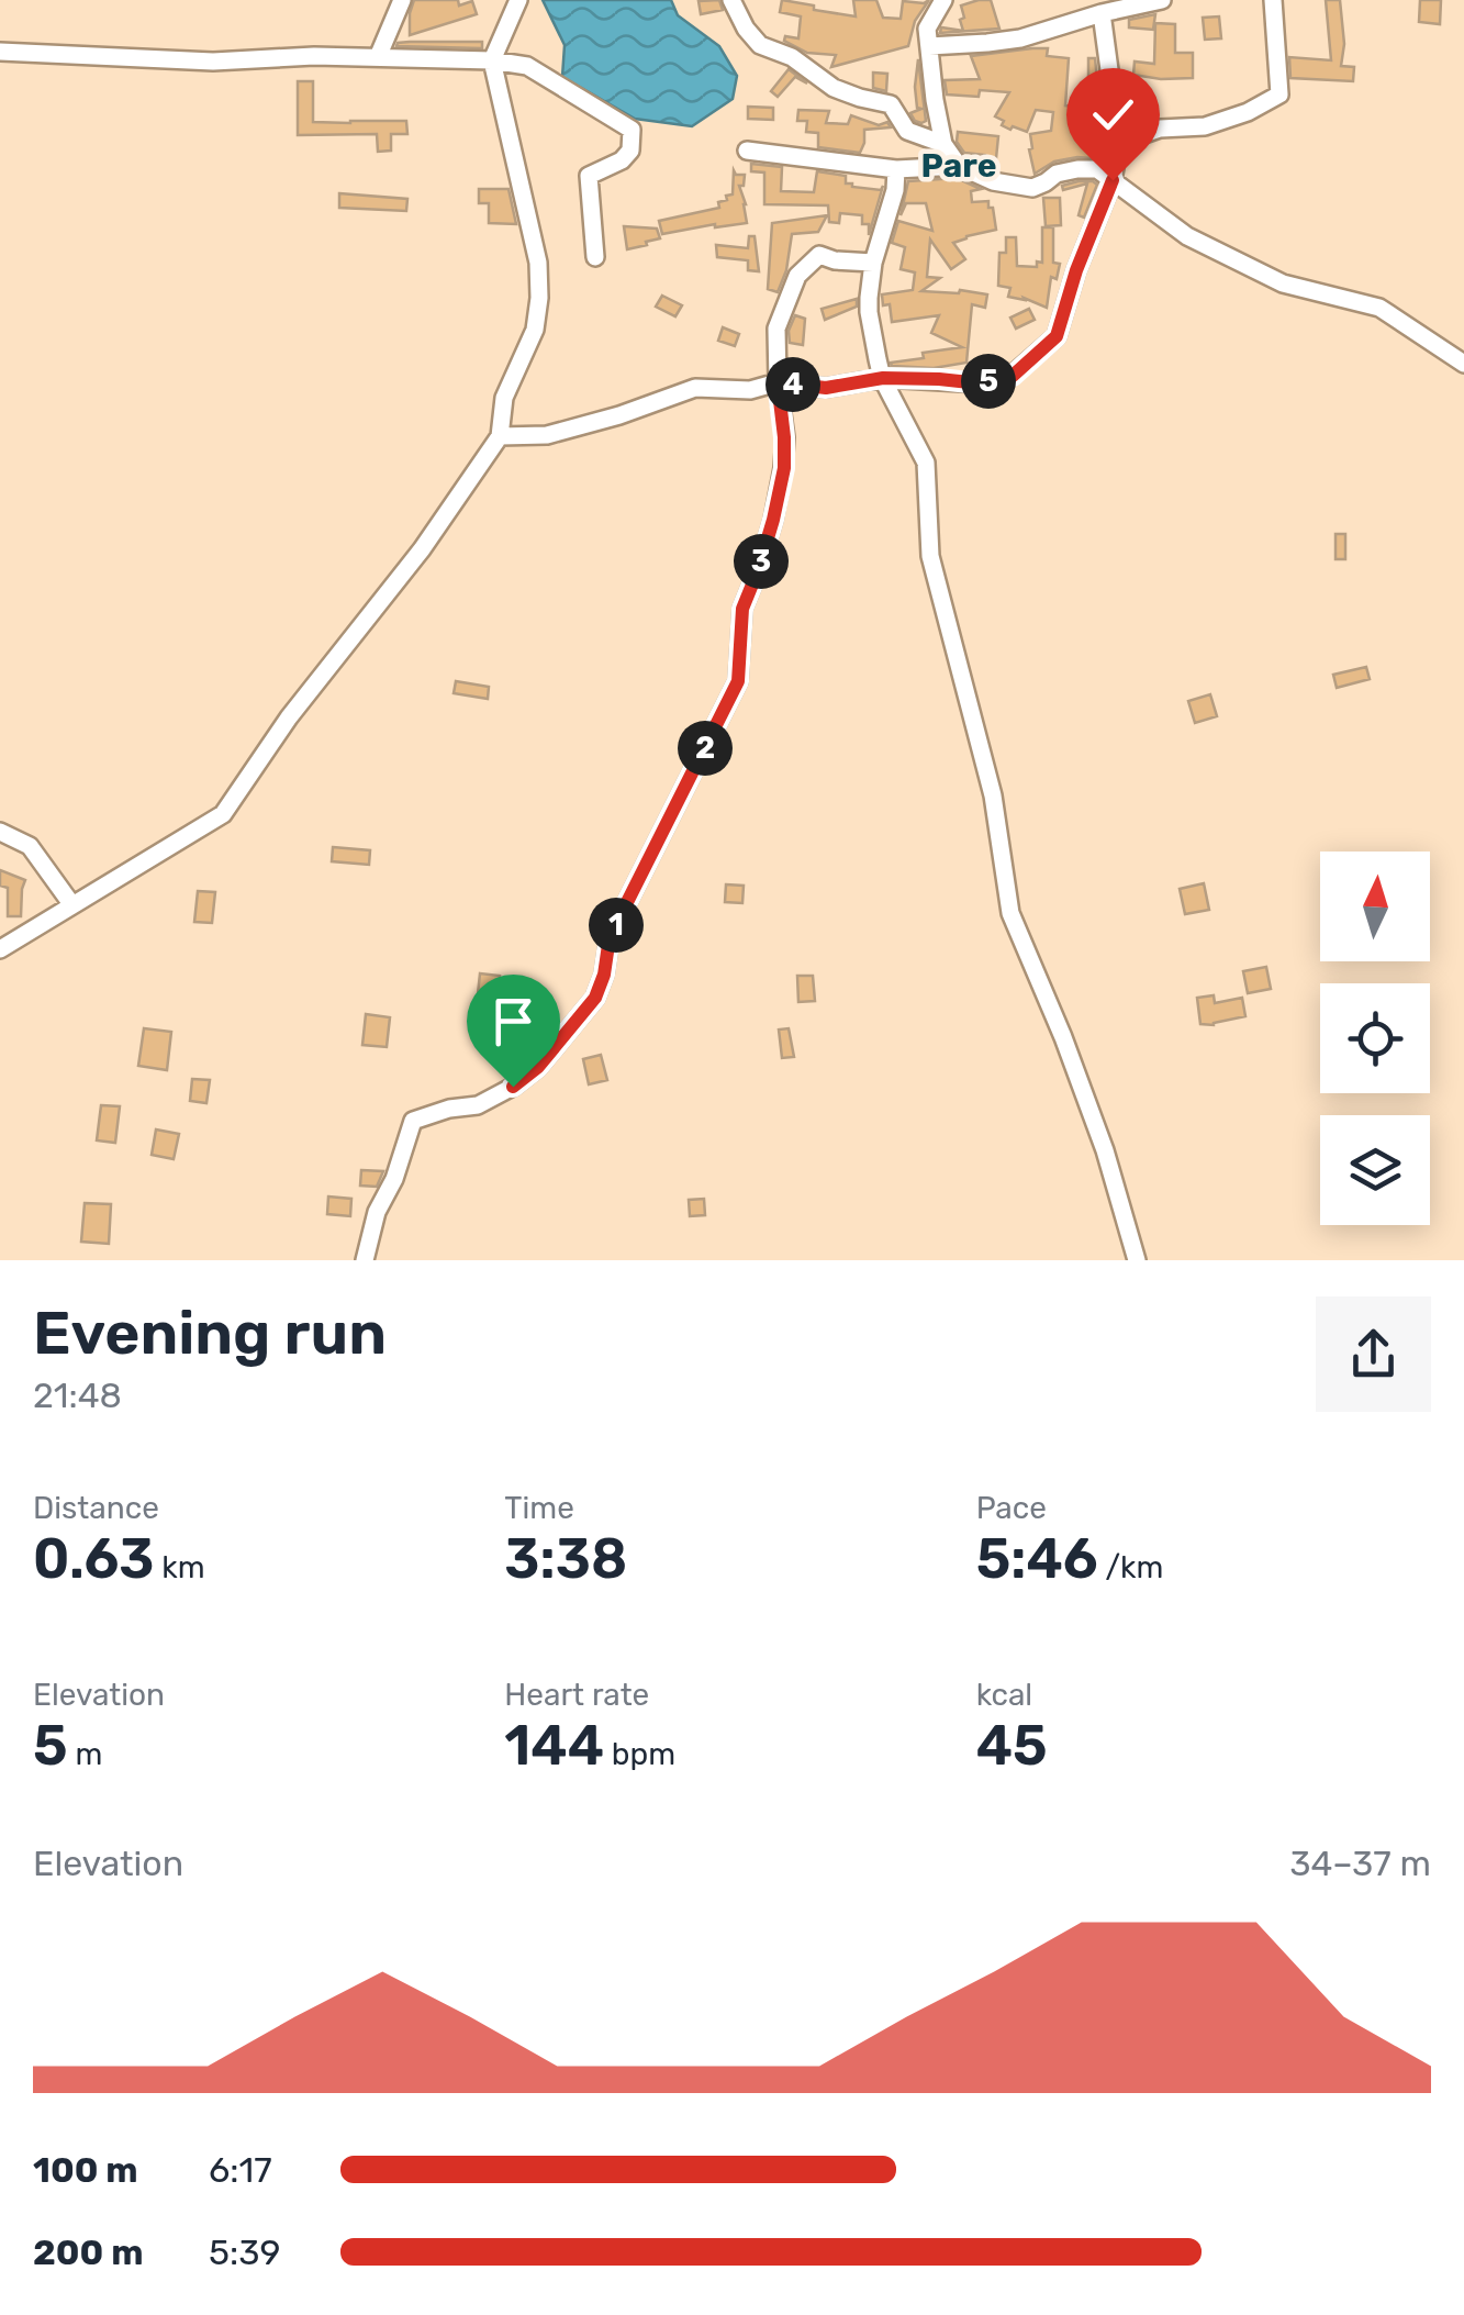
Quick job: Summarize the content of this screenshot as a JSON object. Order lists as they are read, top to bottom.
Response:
{
  "districts": ["Pare"],
  "north": "top",
  "page": {
    "pins": [
      "5",
      "4",
      "3",
      "2",
      "1"
    ],
    "heading": ["Evening run", "21:48"],
    "stats": [
      ["Distance", "0.63 km"],
      ["Time", "3:38"],
      ["Pace", "5:46 /km"],
      ["Elevation", "5 m"],
      ["Heart rate", "144 bpm"],
      ["kcal", "45"]
    ],
    "chart": ["Elevation", "34–37 m"],
    "list": [
      {
        "name": "100 m",
        "note": "6:17"
      },
      {
        "name": "200 m",
        "note": "5:39"
      }
    ]
  }
}
